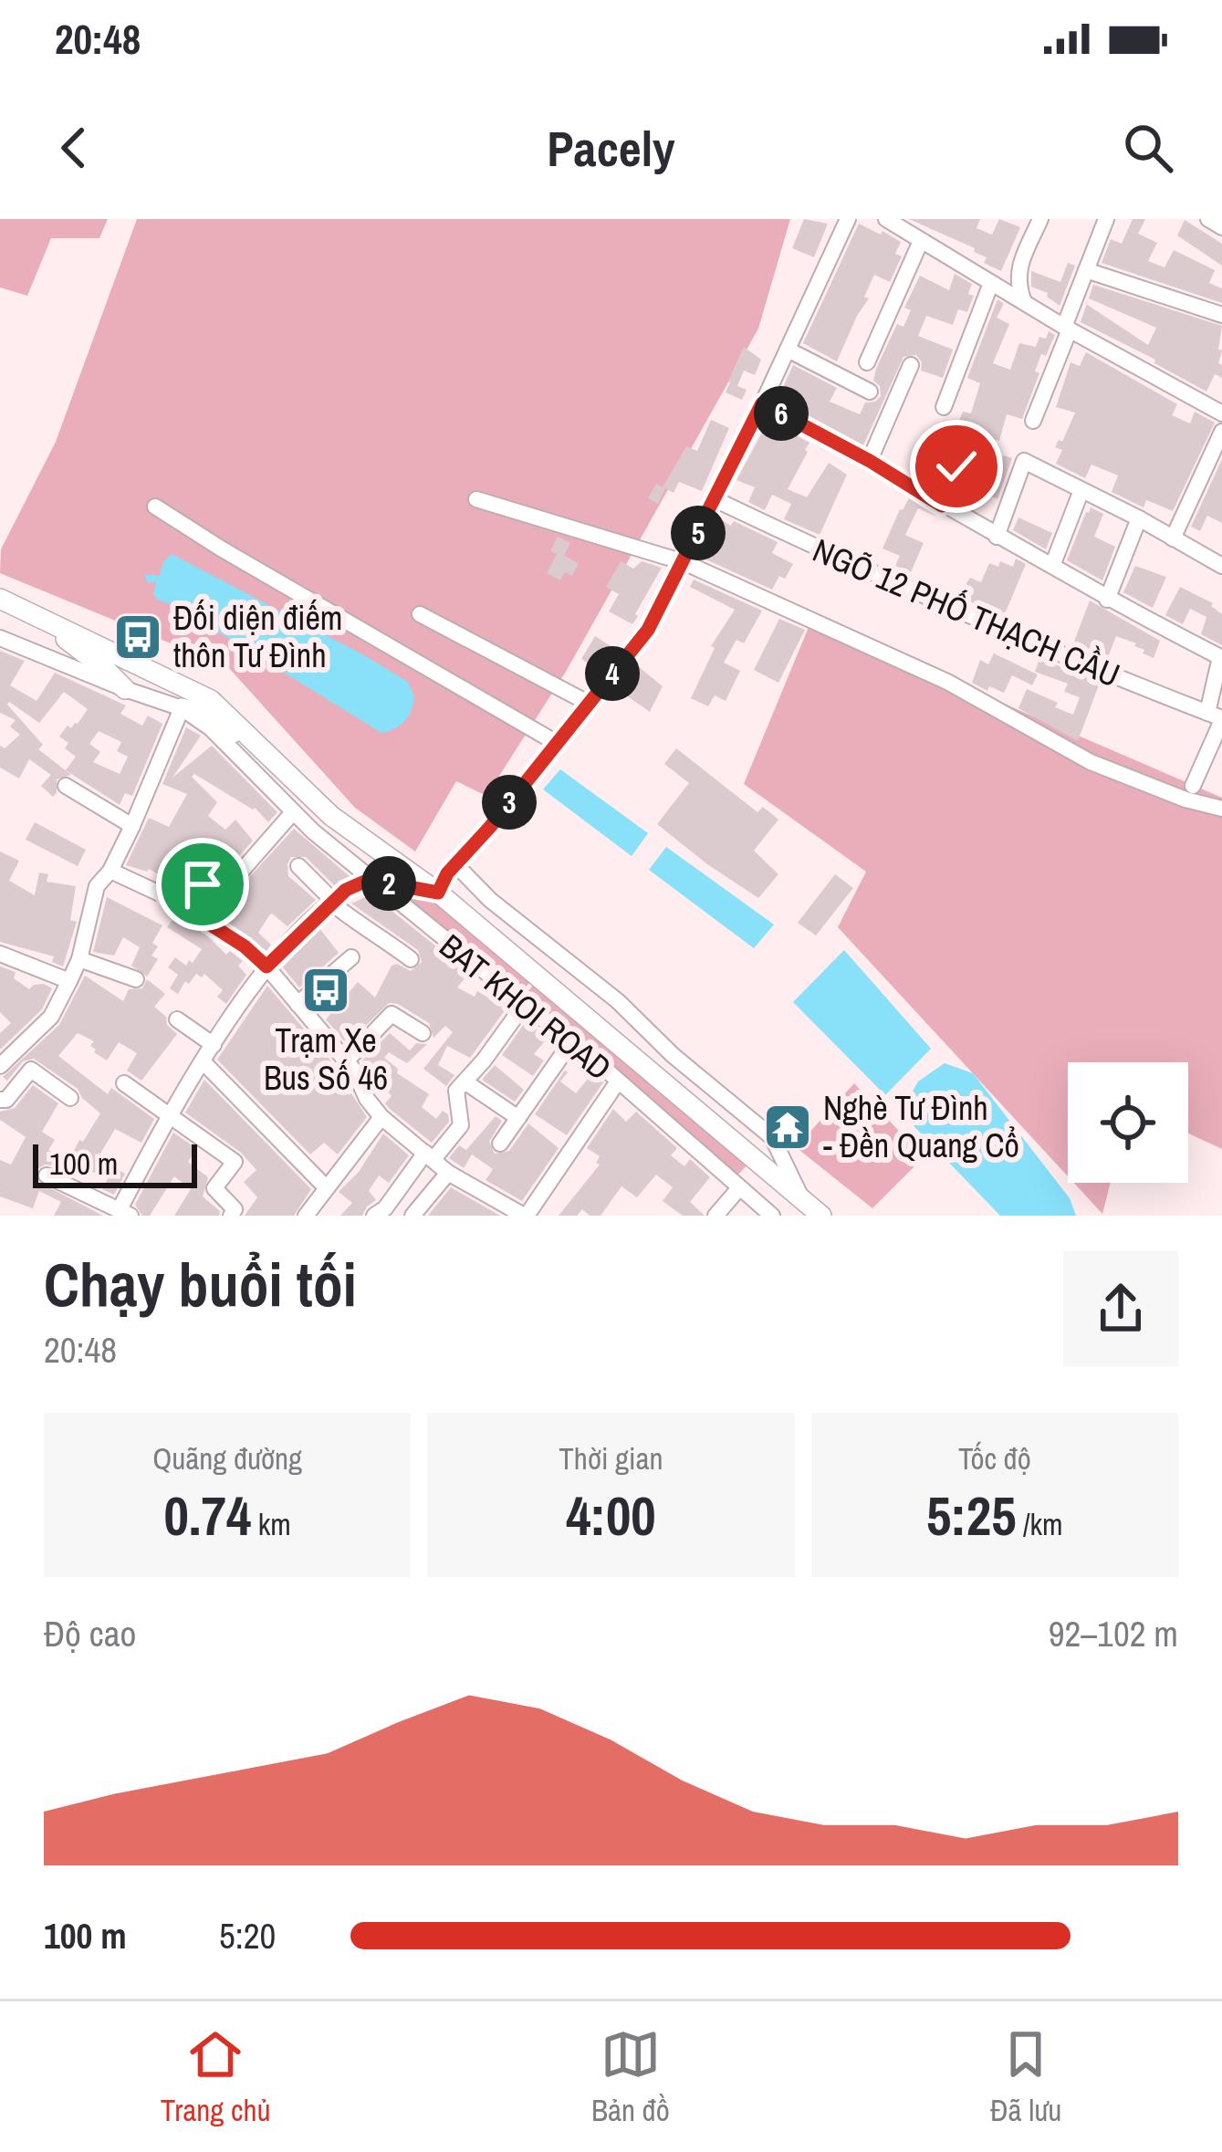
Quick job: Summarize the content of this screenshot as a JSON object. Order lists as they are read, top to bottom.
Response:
{
  "streets": {
    "street": ["NGÕ 12 PHỐ THẠCH CẦU", "BAT KHOI ROAD"]
  },
  "places": {
    "bus stop": ["Đối diện điếm thôn Tư Đình", "Trạm Xe Bus Số 46"],
    "temple": ["Nghè Tư Đình - Đền Quang Cổ"]
  },
  "scale_bar": "100 m",
  "page": {
    "status": "20:48",
    "header": "Pacely",
    "pins": [
      "6",
      "5",
      "4",
      "3",
      "2"
    ],
    "scale": "100 m",
    "heading": ["Chạy buổi tối", "20:48"],
    "stats": [
      ["Quãng đường", "0.74 km"],
      ["Thời gian", "4:00"],
      ["Tốc độ", "5:25 /km"]
    ],
    "chart": ["Độ cao", "92–102 m"],
    "list": [
      {
        "name": "100 m",
        "note": "5:20"
      }
    ],
    "tabs": ["Trang chủ", "Bản đồ", "Đã lưu"]
  }
}
